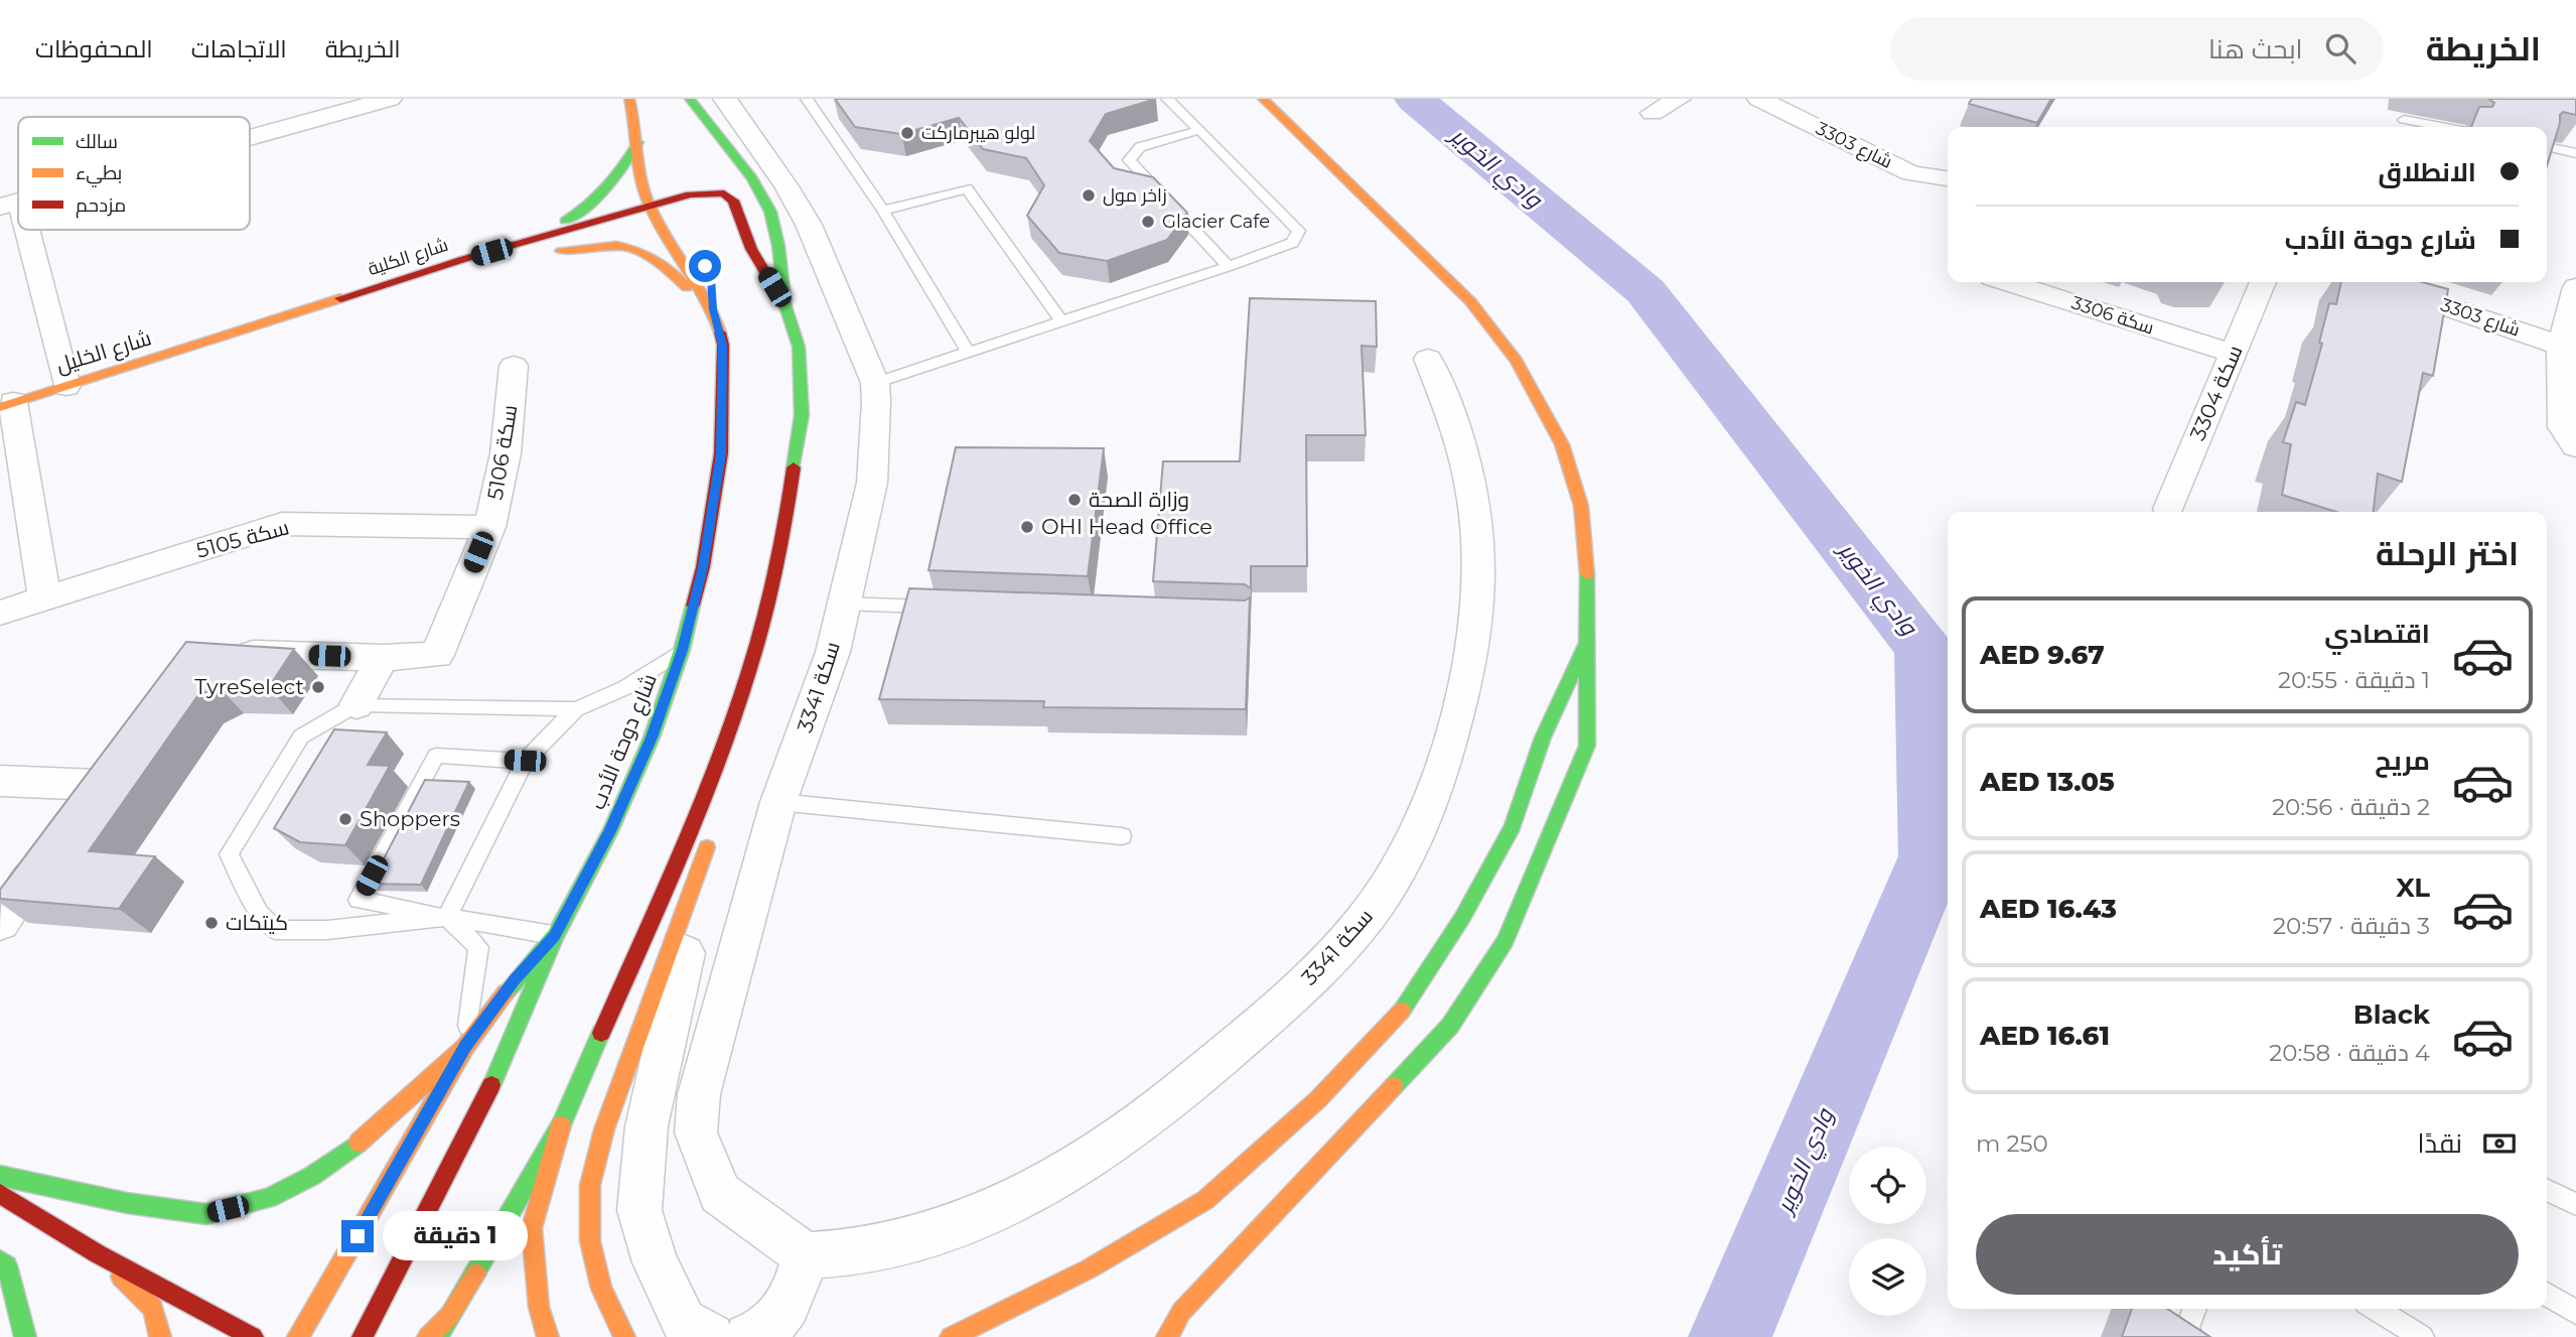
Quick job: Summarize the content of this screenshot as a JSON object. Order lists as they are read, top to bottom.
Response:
{
  "streets": {
    "main road": ["شارع الكلية", "شارع الخليل", "شارع دوحة الأدب"],
    "street": [
      "3303 شارع",
      "سكة 3306",
      "سكة 3304",
      "سكة 5106",
      "سكة 5105",
      "سكة 3341"
    ]
  },
  "crossings": [
    ["شارع الكلية", "شارع الخليل"],
    ["شارع الكلية", "شارع دوحة الأدب"],
    ["سكة 3306", "سكة 3304"],
    ["سكة 5106", "سكة 5105"]
  ],
  "water": ["وادي الخوير"],
  "places": [
    "لولو هيبرماركت",
    "زاخر مول",
    "Glacier Cafe",
    "وزارة الصحة",
    "OHI Head Office",
    "TyreSelect",
    "Shoppers",
    "كيتكات"
  ],
  "legend": ["سالك", "بطيء", "مزدحم"],
  "page": {
    "header": "الخريطة",
    "search": "ابحث هنا",
    "nav": ["الخريطة", "الاتجاهات", "المحفوظات"],
    "banner": ["الانطلاق", "شارع دوحة الأدب"],
    "heading": "اختر الرحلة",
    "list": [
      {
        "name": "اقتصادي",
        "note": "1 دقيقة · 20:55",
        "value": "AED 9.67"
      },
      {
        "name": "مريح",
        "note": "2 دقيقة · 20:56",
        "value": "AED 13.05"
      },
      {
        "name": "XL",
        "note": "3 دقيقة · 20:57",
        "value": "AED 16.43"
      },
      {
        "name": "Black",
        "note": "4 دقيقة · 20:58",
        "value": "AED 16.61"
      }
    ],
    "pay": ["نقدًا", "250 m"],
    "buttons": "تأكيد",
    "bubble": "1 دقيقة"
  }
}
